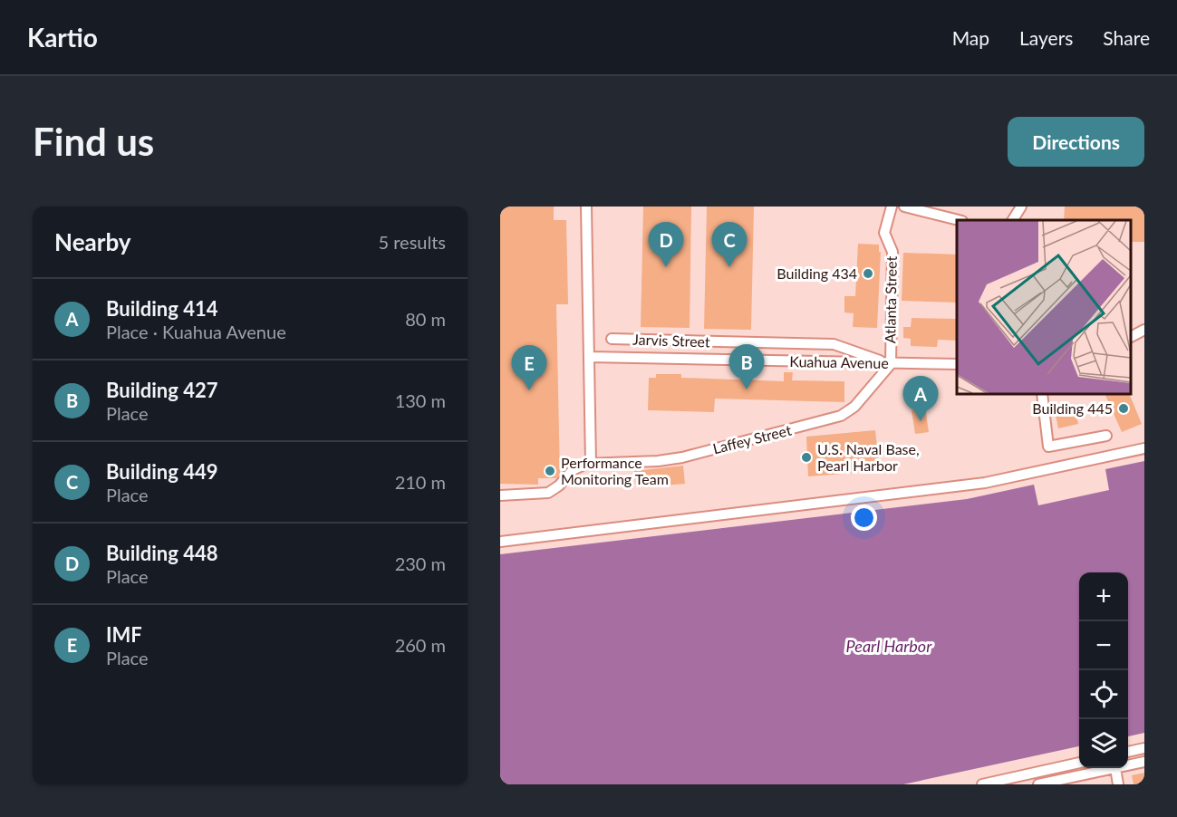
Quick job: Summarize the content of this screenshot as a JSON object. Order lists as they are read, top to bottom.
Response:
{
  "streets": {
    "street": [
      "Atlanta Street",
      "Jarvis Street",
      "Kuahua Avenue",
      "Laffey Street"
    ]
  },
  "crossings": [
    ["Atlanta Street", "Jarvis Street"],
    ["Atlanta Street", "Kuahua Avenue"],
    ["Atlanta Street", "Laffey Street"],
    ["Jarvis Street", "Kuahua Avenue"],
    ["Jarvis Street", "Laffey Street"],
    ["Kuahua Avenue", "Laffey Street"]
  ],
  "water": ["Pearl Harbor"],
  "places": [
    "Building 434",
    "Building 445",
    "U.S. Naval Base, Pearl Harbor",
    "Performance Monitoring Team"
  ],
  "page": {
    "header": "Kartio",
    "nav": ["Map", "Layers", "Share"],
    "buttons": "Directions",
    "title": "Find us",
    "heading": ["Nearby", "5 results"],
    "pins": [
      "C",
      "D",
      "B",
      "E",
      "A"
    ],
    "list": [
      {
        "mark": "A",
        "name": "Building 414",
        "note": "Place · Kuahua Avenue",
        "value": "80 m"
      },
      {
        "mark": "B",
        "name": "Building 427",
        "note": "Place",
        "value": "130 m"
      },
      {
        "mark": "C",
        "name": "Building 449",
        "note": "Place",
        "value": "210 m"
      },
      {
        "mark": "D",
        "name": "Building 448",
        "note": "Place",
        "value": "230 m"
      },
      {
        "mark": "E",
        "name": "IMF",
        "note": "Place",
        "value": "260 m"
      }
    ],
    "map_buttons": ["+", "−"]
  }
}
